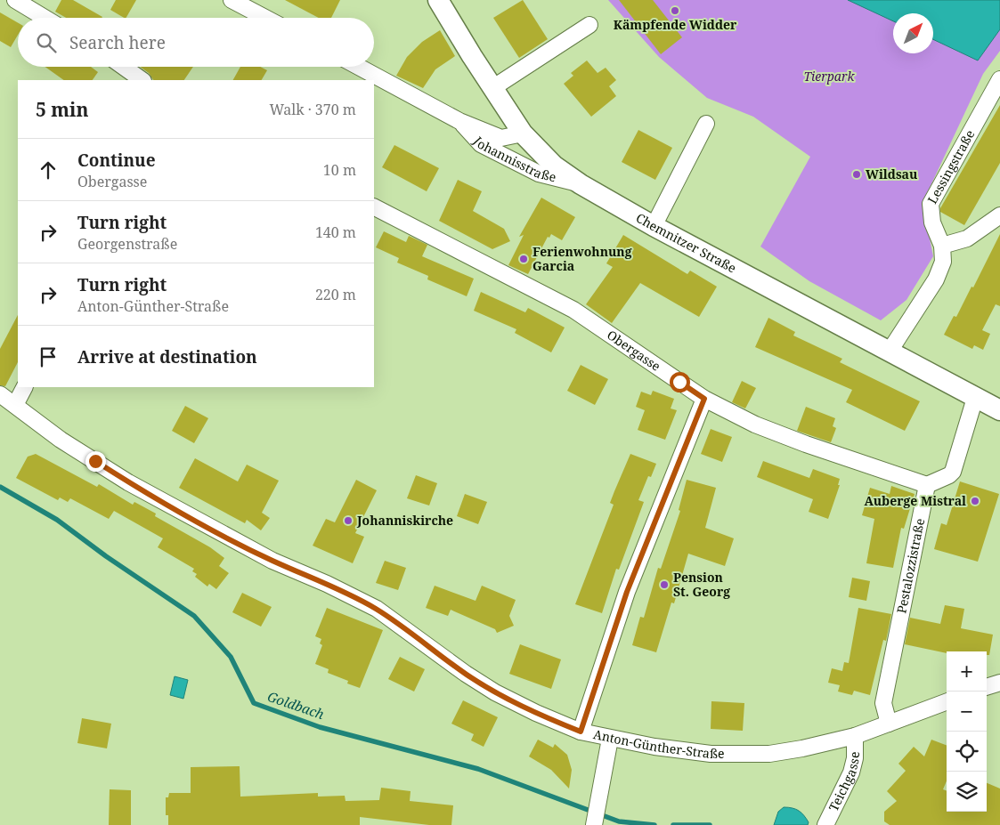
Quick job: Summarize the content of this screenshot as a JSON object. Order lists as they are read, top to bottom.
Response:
{
  "streets": {
    "main road": ["Chemnitzer Straße"],
    "street": [
      "Johannisstraße",
      "Lessingstraße",
      "Obergasse",
      "Pestalozzistraße",
      "Anton-Günther-Straße",
      "Teichgasse"
    ]
  },
  "crossings": [
    ["Johannisstraße", "Chemnitzer Straße"],
    ["Lessingstraße", "Chemnitzer Straße"],
    ["Obergasse", "Pestalozzistraße"],
    ["Pestalozzistraße", "Anton-Günther-Straße"],
    ["Anton-Günther-Straße", "Teichgasse"]
  ],
  "water": ["Goldbach"],
  "parks": ["Tierpark"],
  "places": [
    "Kämpfende Widder",
    "Wildsau",
    "Ferienwohnung Garcia",
    "Auberge Mistral",
    "Johanniskirche",
    "Pension St. Georg"
  ],
  "north": "top right",
  "page": {
    "search": "Search here",
    "heading": ["5 min", "Walk · 370 m"],
    "list": [
      ["Continue", "Obergasse", "10 m"],
      ["Turn right", "Georgenstraße", "140 m"],
      ["Turn right", "Anton-Günther-Straße", "220 m"],
      "Arrive at destination"
    ],
    "map_buttons": ["+", "−"]
  }
}
